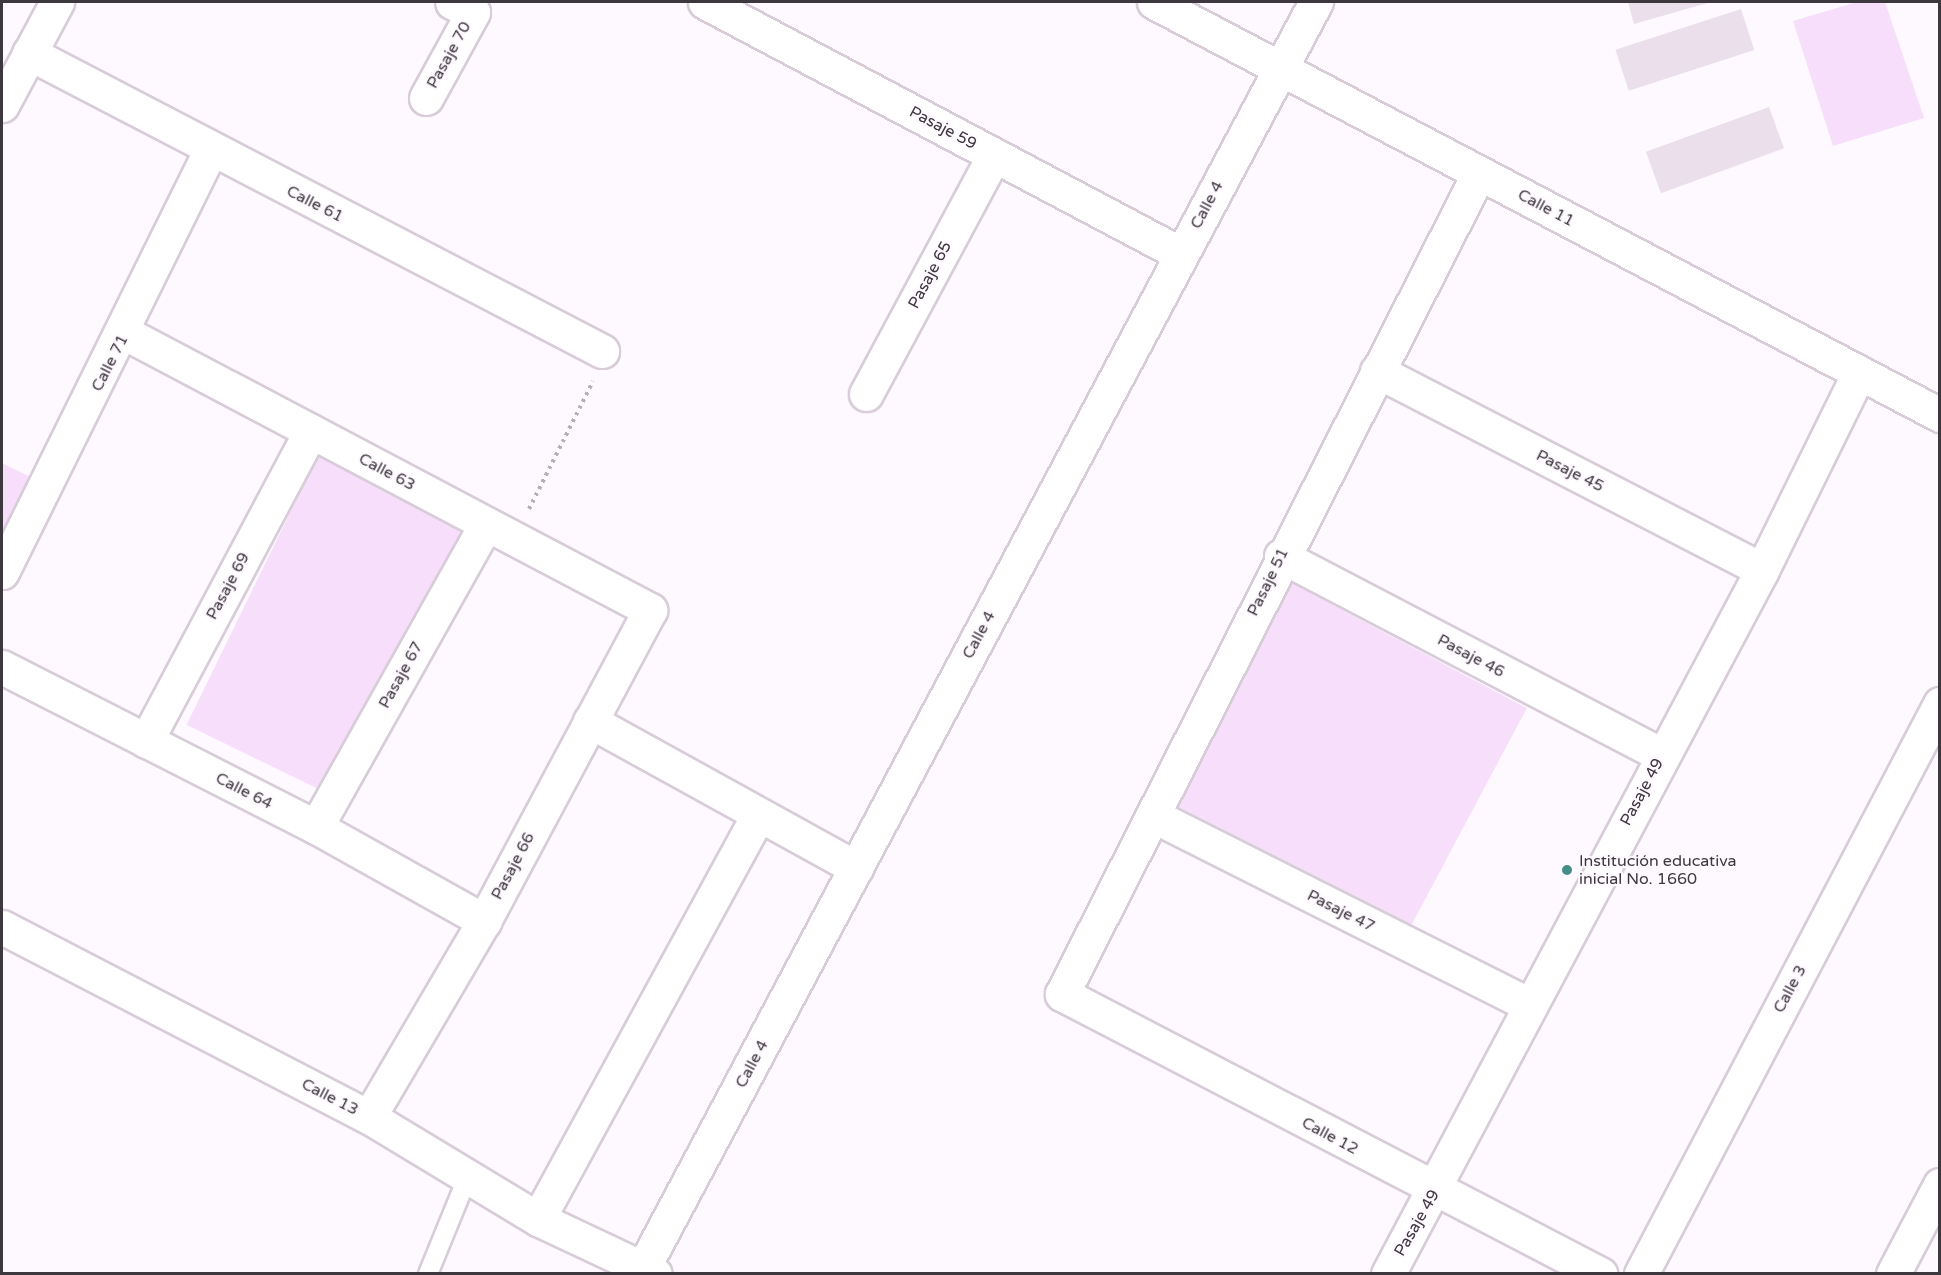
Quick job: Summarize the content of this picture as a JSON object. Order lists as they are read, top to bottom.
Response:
{
  "streets": {
    "street": [
      "Pasaje 70",
      "Pasaje 59",
      "Calle 61",
      "Calle 4",
      "Calle 11",
      "Pasaje 65",
      "Calle 71",
      "Pasaje 45",
      "Calle 63",
      "Pasaje 51",
      "Pasaje 69",
      "Pasaje 46",
      "Pasaje 67",
      "Calle 64",
      "Pasaje 49",
      "Pasaje 66",
      "Pasaje 47",
      "Calle 3",
      "Calle 13",
      "Calle 12"
    ]
  },
  "crossings": [
    ["Pasaje 59", "Calle 4"],
    ["Pasaje 59", "Pasaje 65"],
    ["Calle 61", "Calle 71"],
    ["Calle 4", "Calle 11"],
    ["Calle 4", "Calle 13"],
    ["Calle 11", "Pasaje 51"],
    ["Calle 11", "Pasaje 49"],
    ["Calle 71", "Calle 63"],
    ["Pasaje 45", "Pasaje 51"],
    ["Pasaje 45", "Pasaje 49"],
    ["Calle 63", "Pasaje 69"],
    ["Calle 63", "Pasaje 67"],
    ["Calle 63", "Pasaje 66"],
    ["Pasaje 51", "Pasaje 46"],
    ["Pasaje 51", "Pasaje 47"],
    ["Pasaje 51", "Calle 12"],
    ["Pasaje 69", "Calle 64"],
    ["Pasaje 46", "Pasaje 49"],
    ["Pasaje 67", "Calle 64"],
    ["Calle 64", "Pasaje 66"],
    ["Pasaje 49", "Pasaje 47"],
    ["Pasaje 49", "Calle 12"],
    ["Pasaje 66", "Calle 13"]
  ],
  "places": ["Institución educativa inicial No. 1660"]
}
